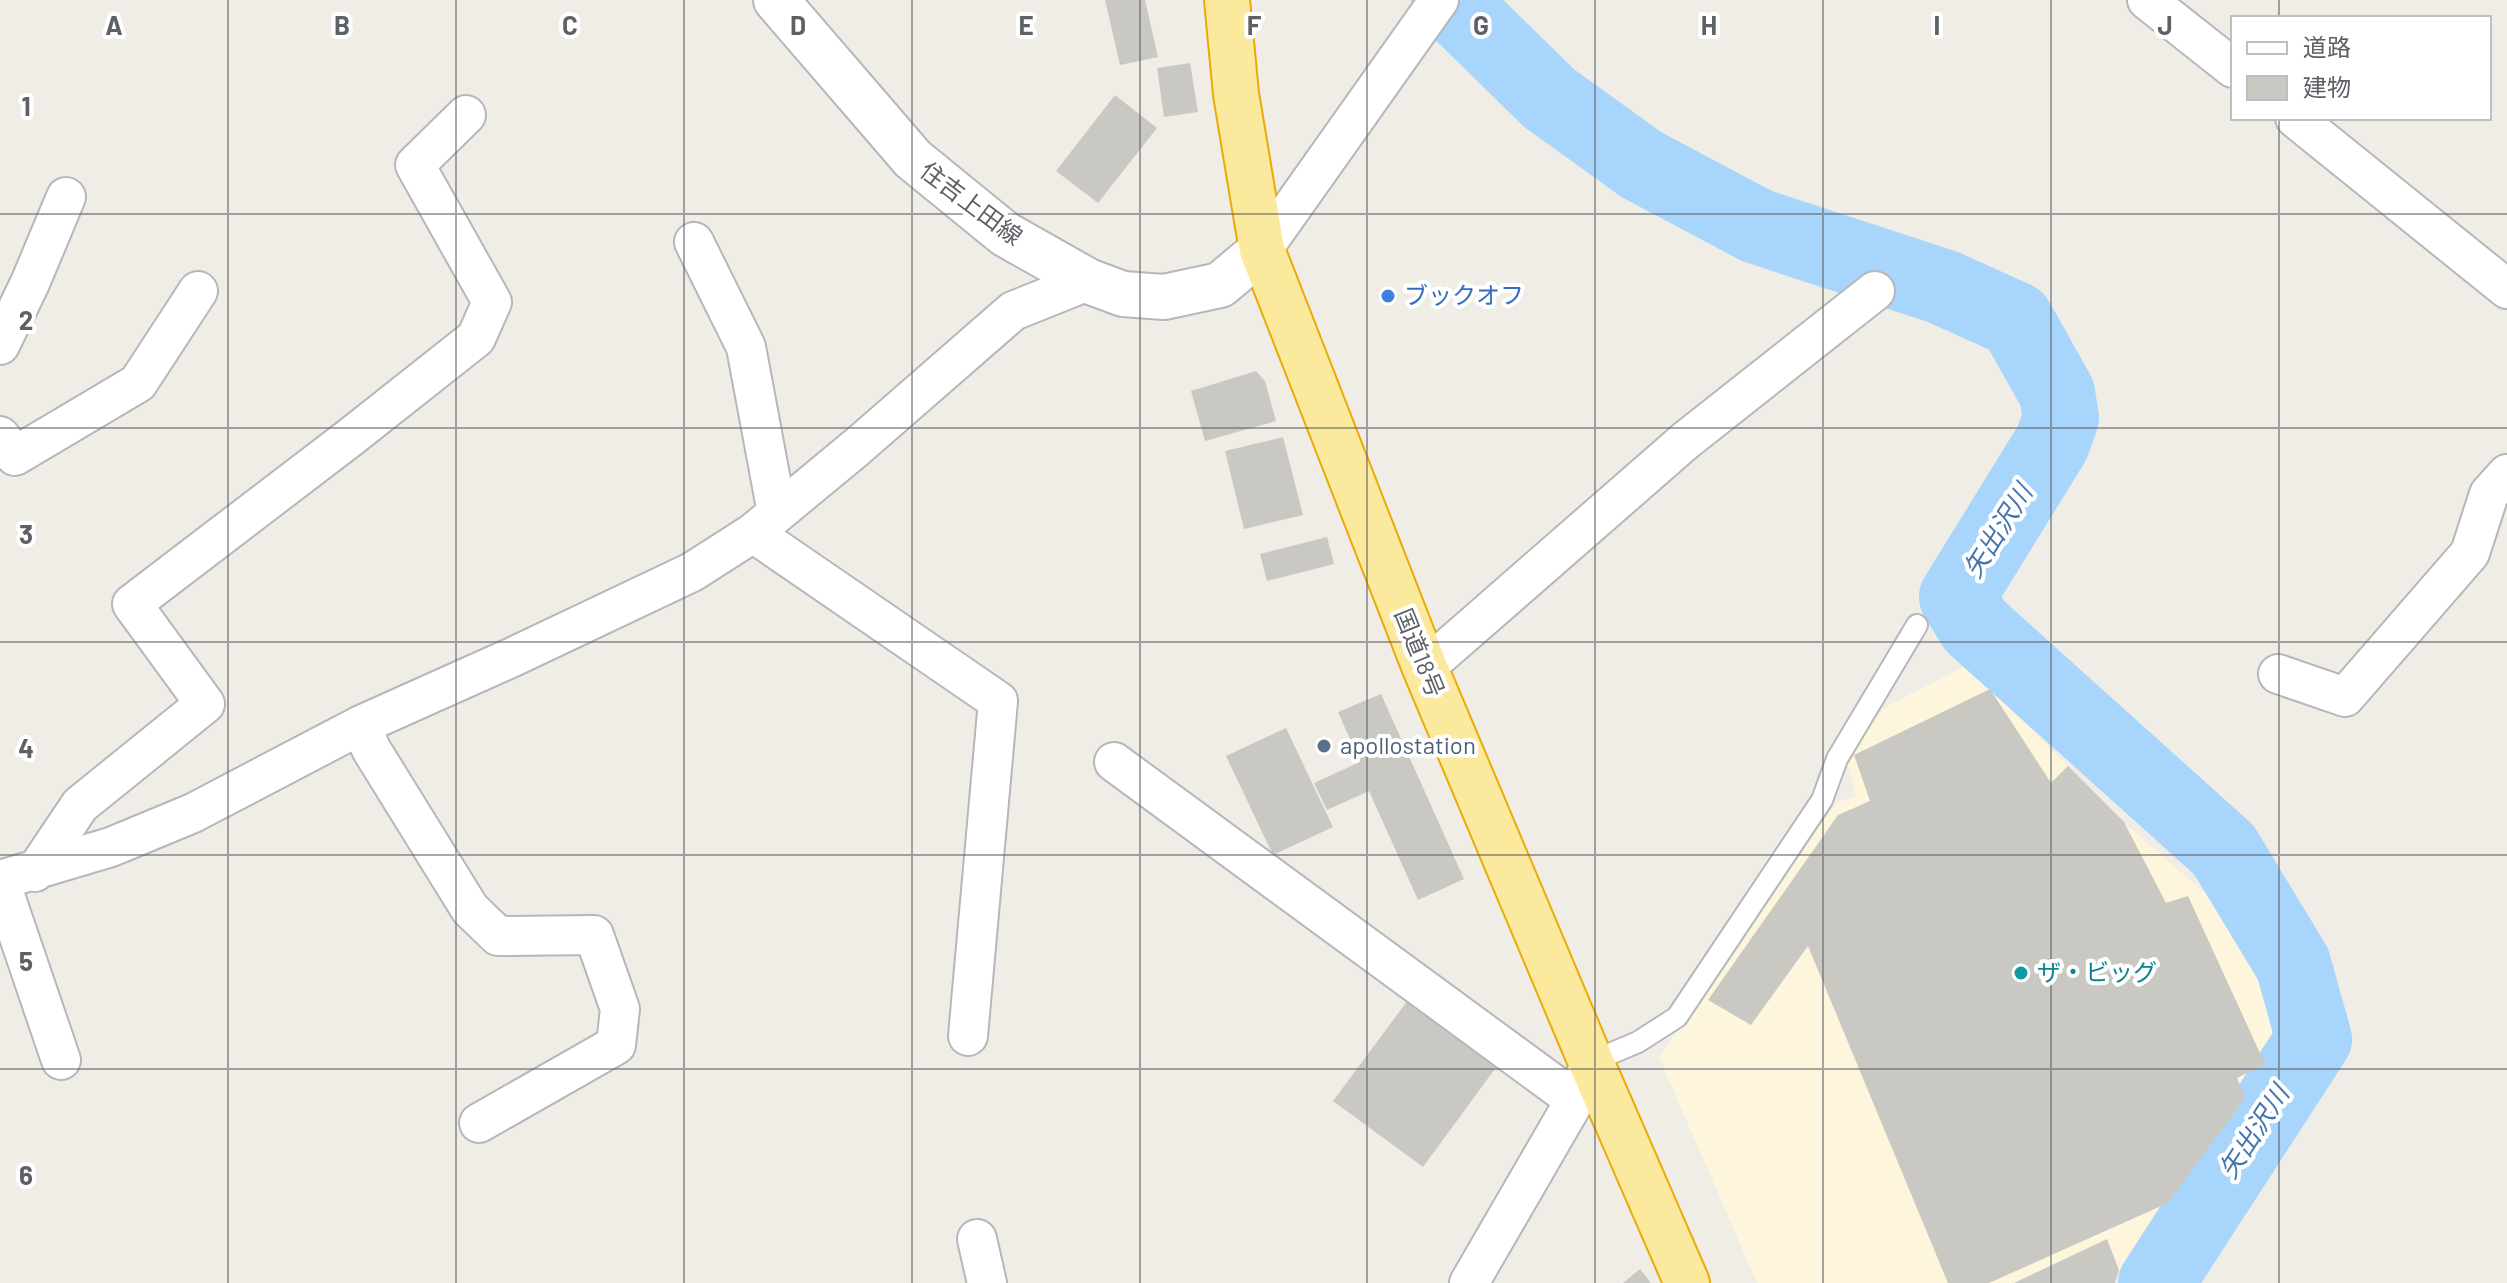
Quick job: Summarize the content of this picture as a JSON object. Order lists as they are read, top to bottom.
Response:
{
  "streets": {
    "highway": ["国道18号"],
    "main road": ["住吉上田線"]
  },
  "crossings": [
    ["住吉上田線", "国道18号"]
  ],
  "water": ["矢出沢川"],
  "places": ["ブックオフ", "apollostation", "ザ・ビッグ"],
  "legend": ["道路", "建物"],
  "grid": {
    "columns": [
      "A",
      "B",
      "C",
      "D",
      "E",
      "F",
      "G",
      "H",
      "I",
      "J"
    ],
    "rows": [
      "1",
      "2",
      "3",
      "4",
      "5",
      "6"
    ]
  }
}
